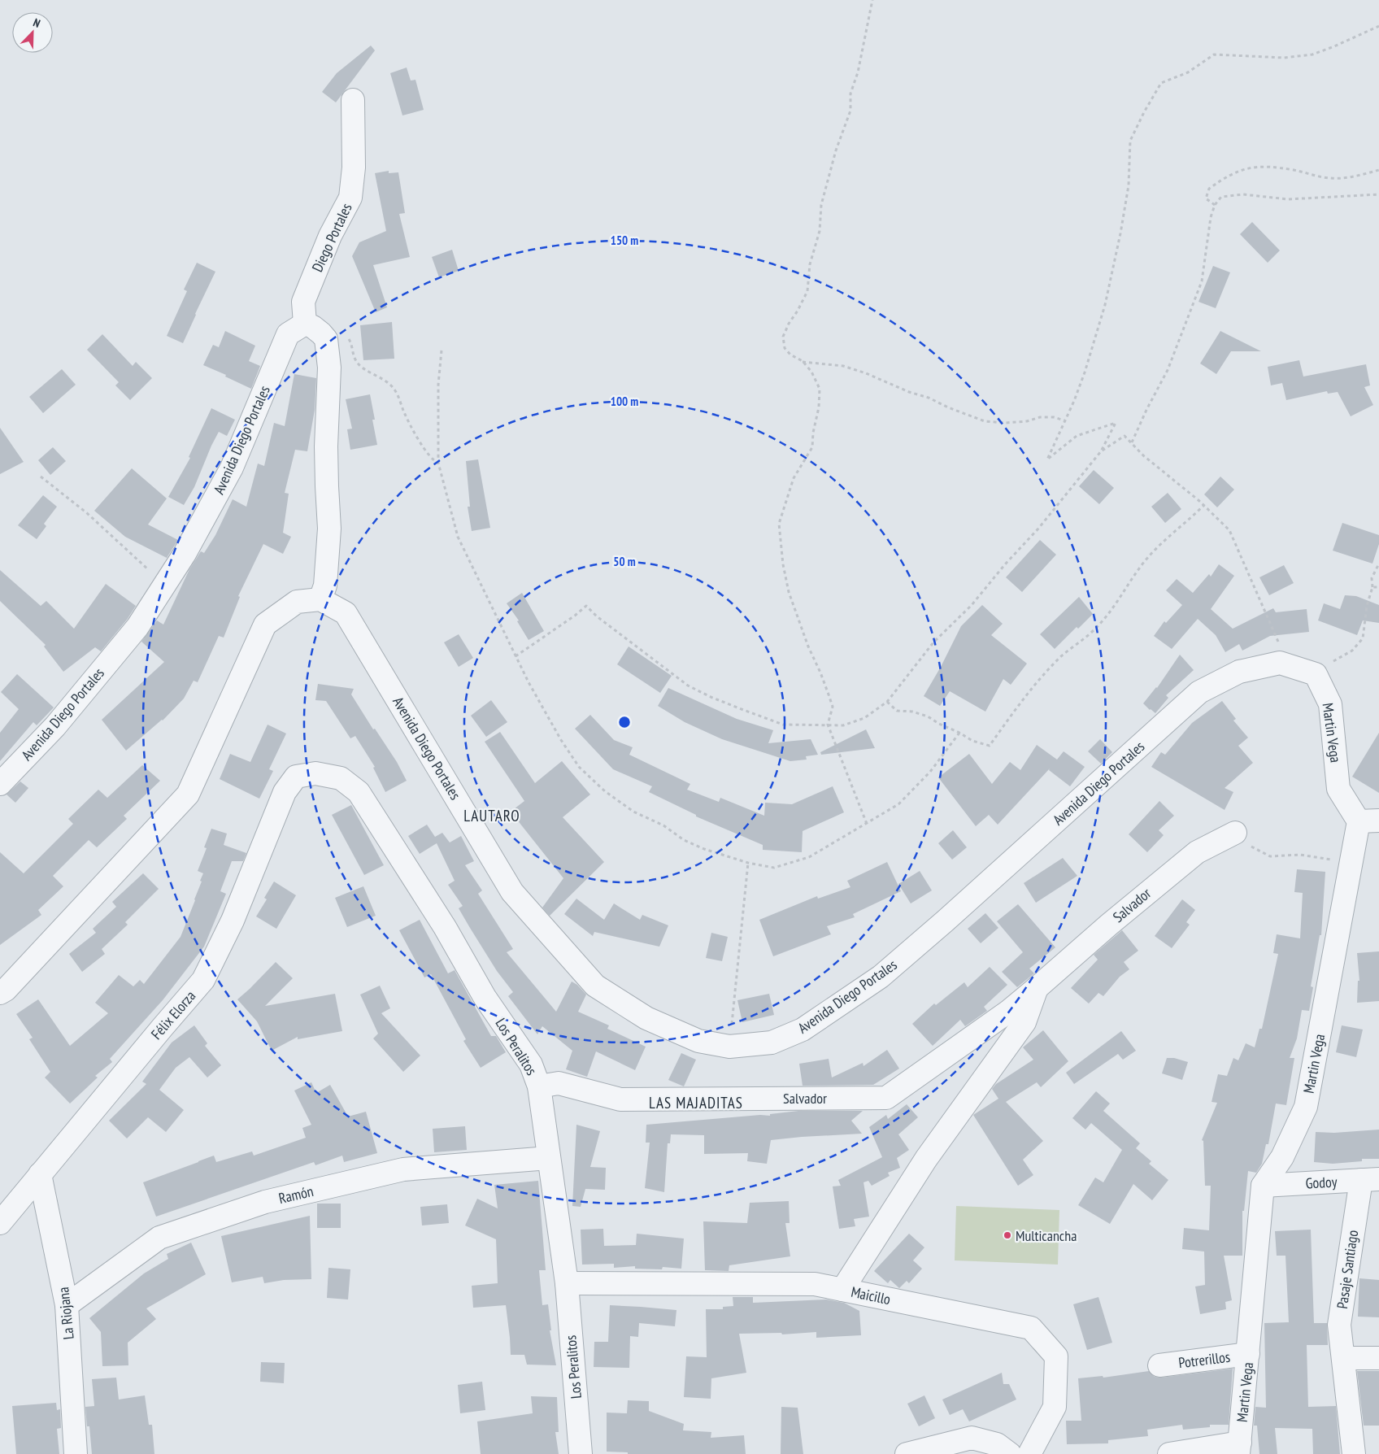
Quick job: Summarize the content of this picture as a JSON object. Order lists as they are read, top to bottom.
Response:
{
  "streets": {
    "street": [
      "Diego Portales",
      "Avenida Diego Portales",
      "Martin Vega",
      "Salvador",
      "Félix Elorza",
      "Los Peralitos",
      "Godoy",
      "Ramón",
      "Pasaje Santiago",
      "Maicillo",
      "La Riojana",
      "Potrerillos"
    ]
  },
  "crossings": [
    ["Diego Portales", "Avenida Diego Portales"],
    ["Martin Vega", "Godoy"],
    ["Martin Vega", "Potrerillos"],
    ["Salvador", "Los Peralitos"],
    ["Salvador", "Maicillo"],
    ["Félix Elorza", "Los Peralitos"],
    ["Félix Elorza", "La Riojana"],
    ["Los Peralitos", "Ramón"],
    ["Los Peralitos", "Maicillo"],
    ["Godoy", "Pasaje Santiago"],
    ["Ramón", "La Riojana"]
  ],
  "districts": ["LAUTARO", "LAS MAJADITAS"],
  "places": ["Multicancha"],
  "north": "top right",
  "rings": ["150 m", "100 m", "50 m"]
}
